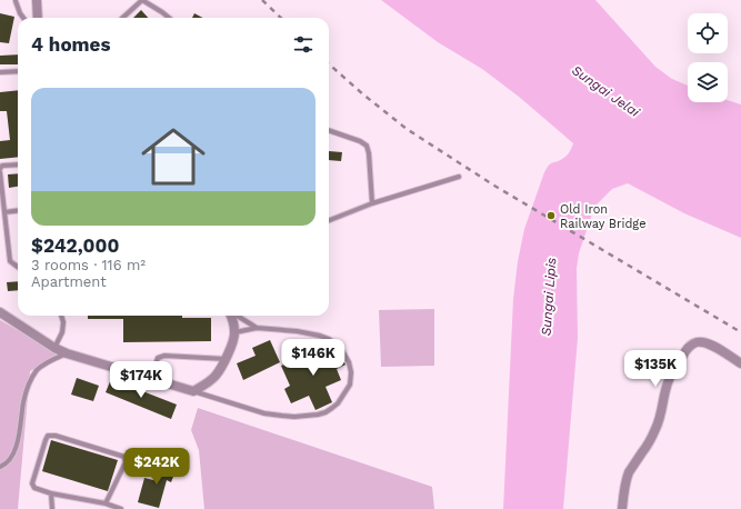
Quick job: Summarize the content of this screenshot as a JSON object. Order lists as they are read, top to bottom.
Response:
{
  "water": ["Sungai Jelai", "Sungai Lipis"],
  "places": ["Old Iron Railway Bridge"],
  "page": {
    "heading": "4 homes",
    "list": [
      {
        "name": "$242,000",
        "note": "3 rooms · 116 m² · Apartment"
      }
    ],
    "price": [
      "$146K",
      "$135K",
      "$174K",
      "$242K"
    ]
  }
}
